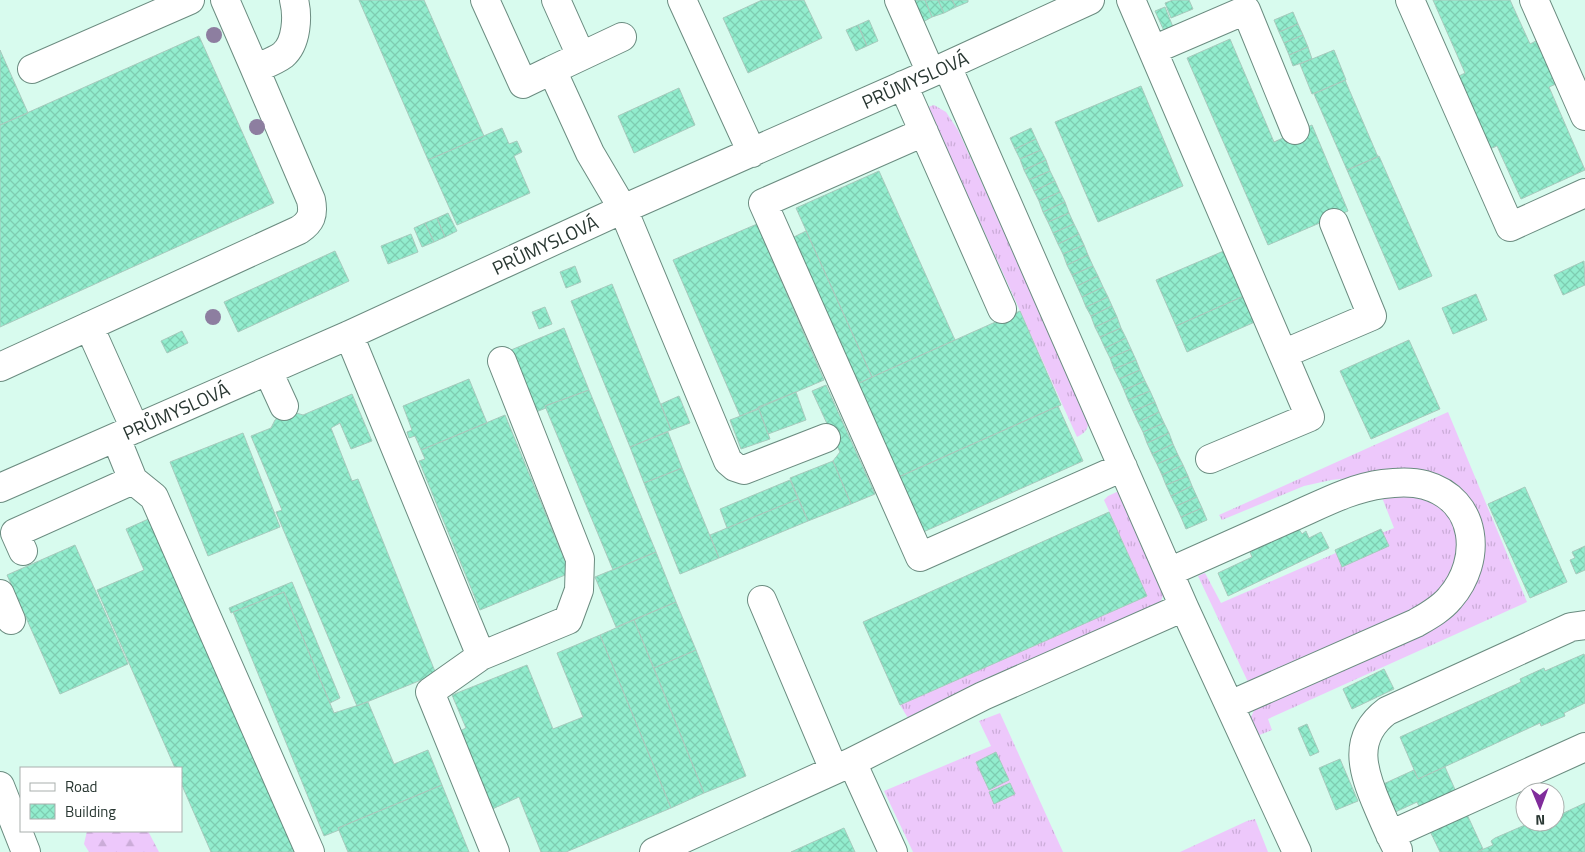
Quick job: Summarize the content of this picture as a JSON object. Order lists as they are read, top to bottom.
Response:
{
  "streets": {
    "street": ["PRŮMYSLOVÁ"]
  },
  "legend": ["Road", "Building"],
  "north": "bottom"
}
